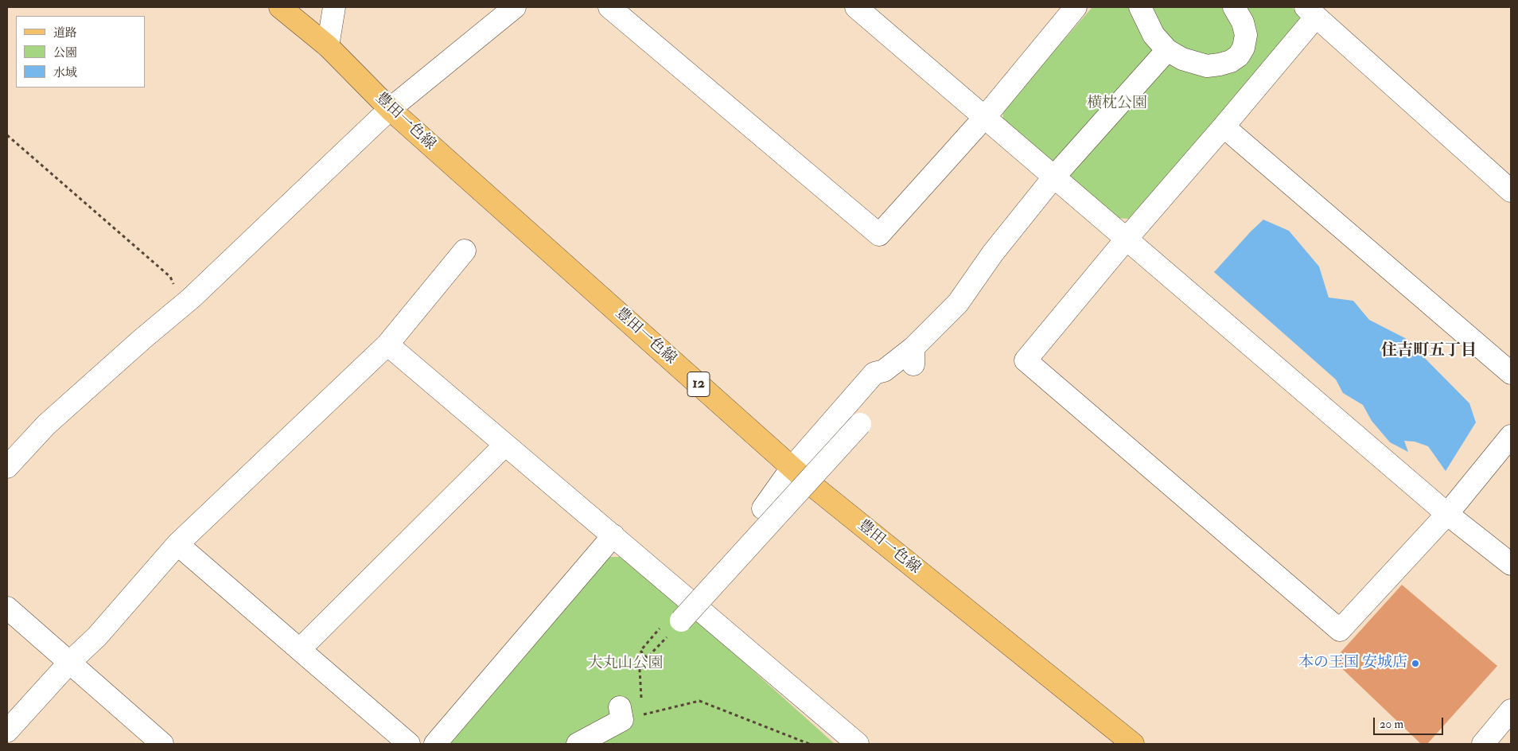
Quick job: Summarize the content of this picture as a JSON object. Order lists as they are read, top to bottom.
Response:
{
  "streets": {
    "main road": ["豊田一色線", "12"]
  },
  "districts": ["住吉町五丁目"],
  "parks": ["横枕公園", "大丸山公園"],
  "places": ["本の王国 安城店"],
  "legend": ["道路", "公園", "水域"],
  "scale_bar": "20 m"
}
